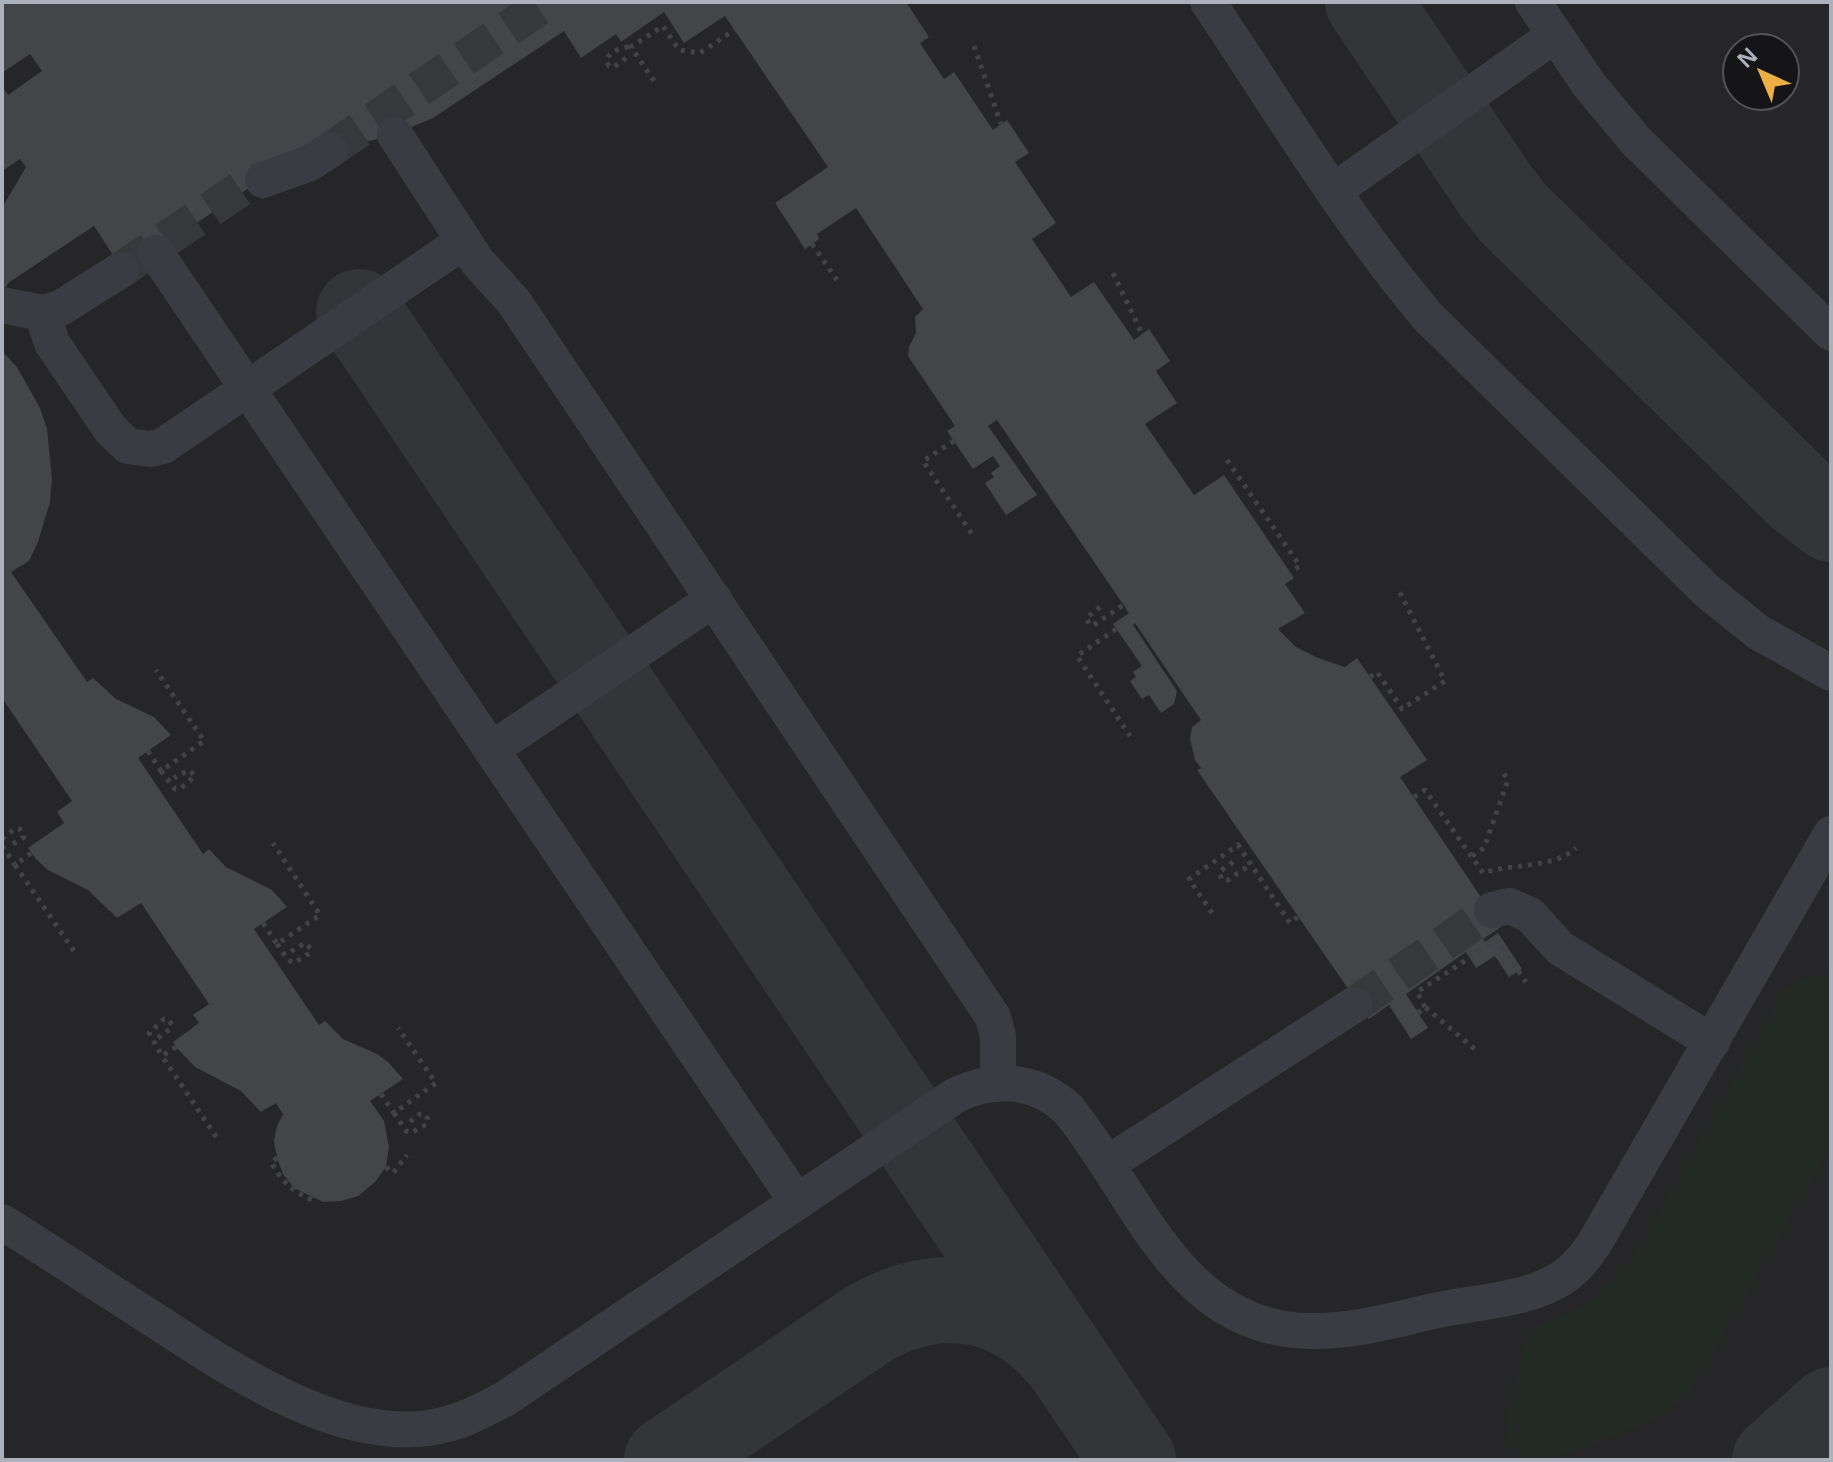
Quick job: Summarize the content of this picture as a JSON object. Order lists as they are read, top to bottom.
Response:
{
  "north": "top left"
}
